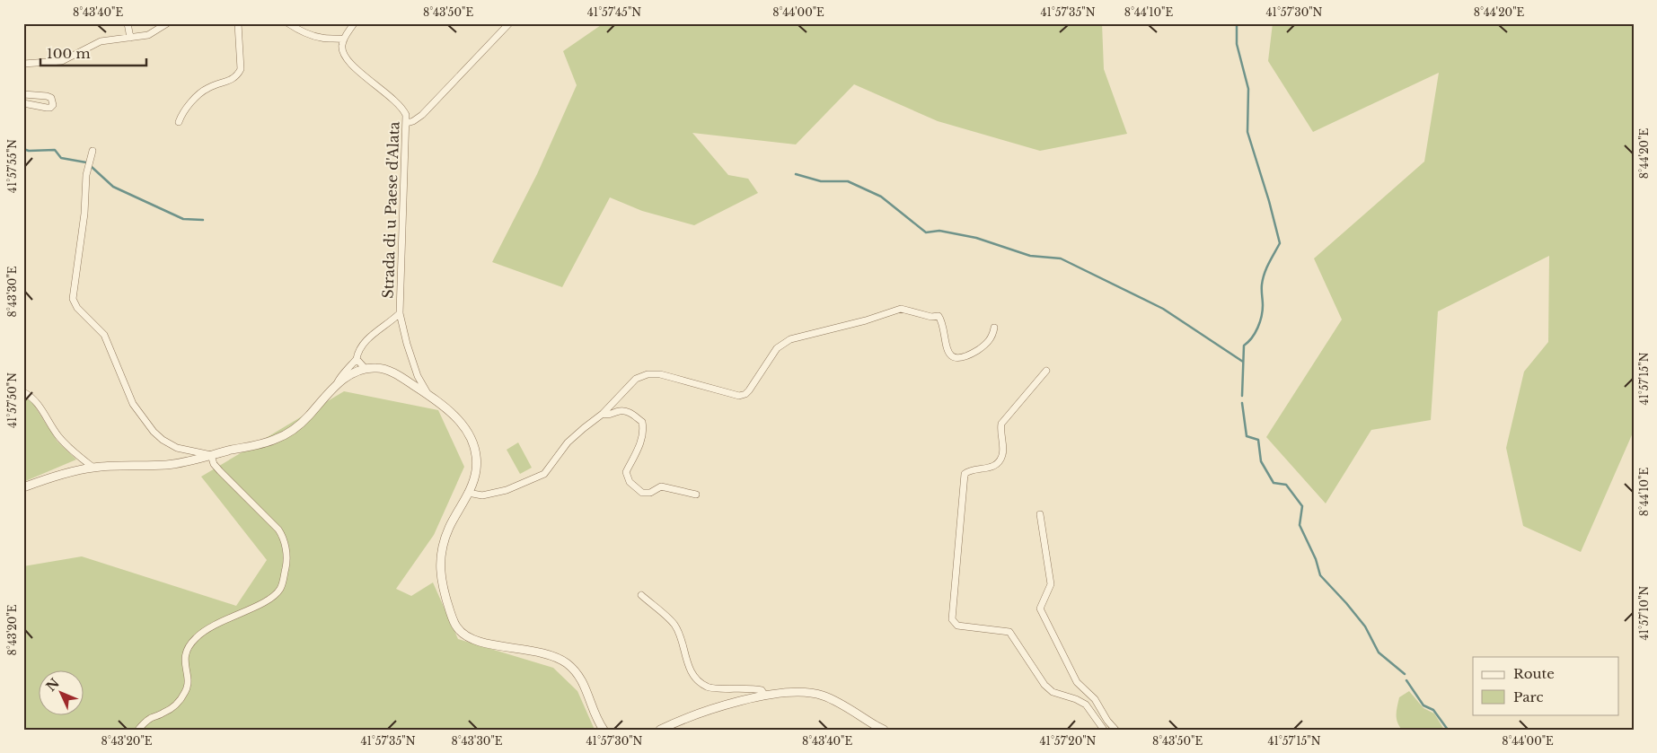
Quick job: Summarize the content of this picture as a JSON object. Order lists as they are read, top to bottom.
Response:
{
  "streets": {
    "street": ["Strada di u Paese d'Alata"]
  },
  "legend": ["Route", "Parc"],
  "scale_bar": "100 m",
  "north": "top left",
  "coordinates": [
    "8°43'40\"E",
    "8°43'50\"E",
    "41°57'45\"N",
    "8°44'00\"E",
    "41°57'35\"N",
    "8°44'10\"E",
    "41°57'30\"N",
    "8°44'20\"E",
    "41°57'55\"N",
    "8°43'30\"E",
    "41°57'15\"N",
    "41°57'50\"N",
    "41°57'10\"N",
    "8°43'20\"E",
    "41°57'20\"N"
  ]
}
